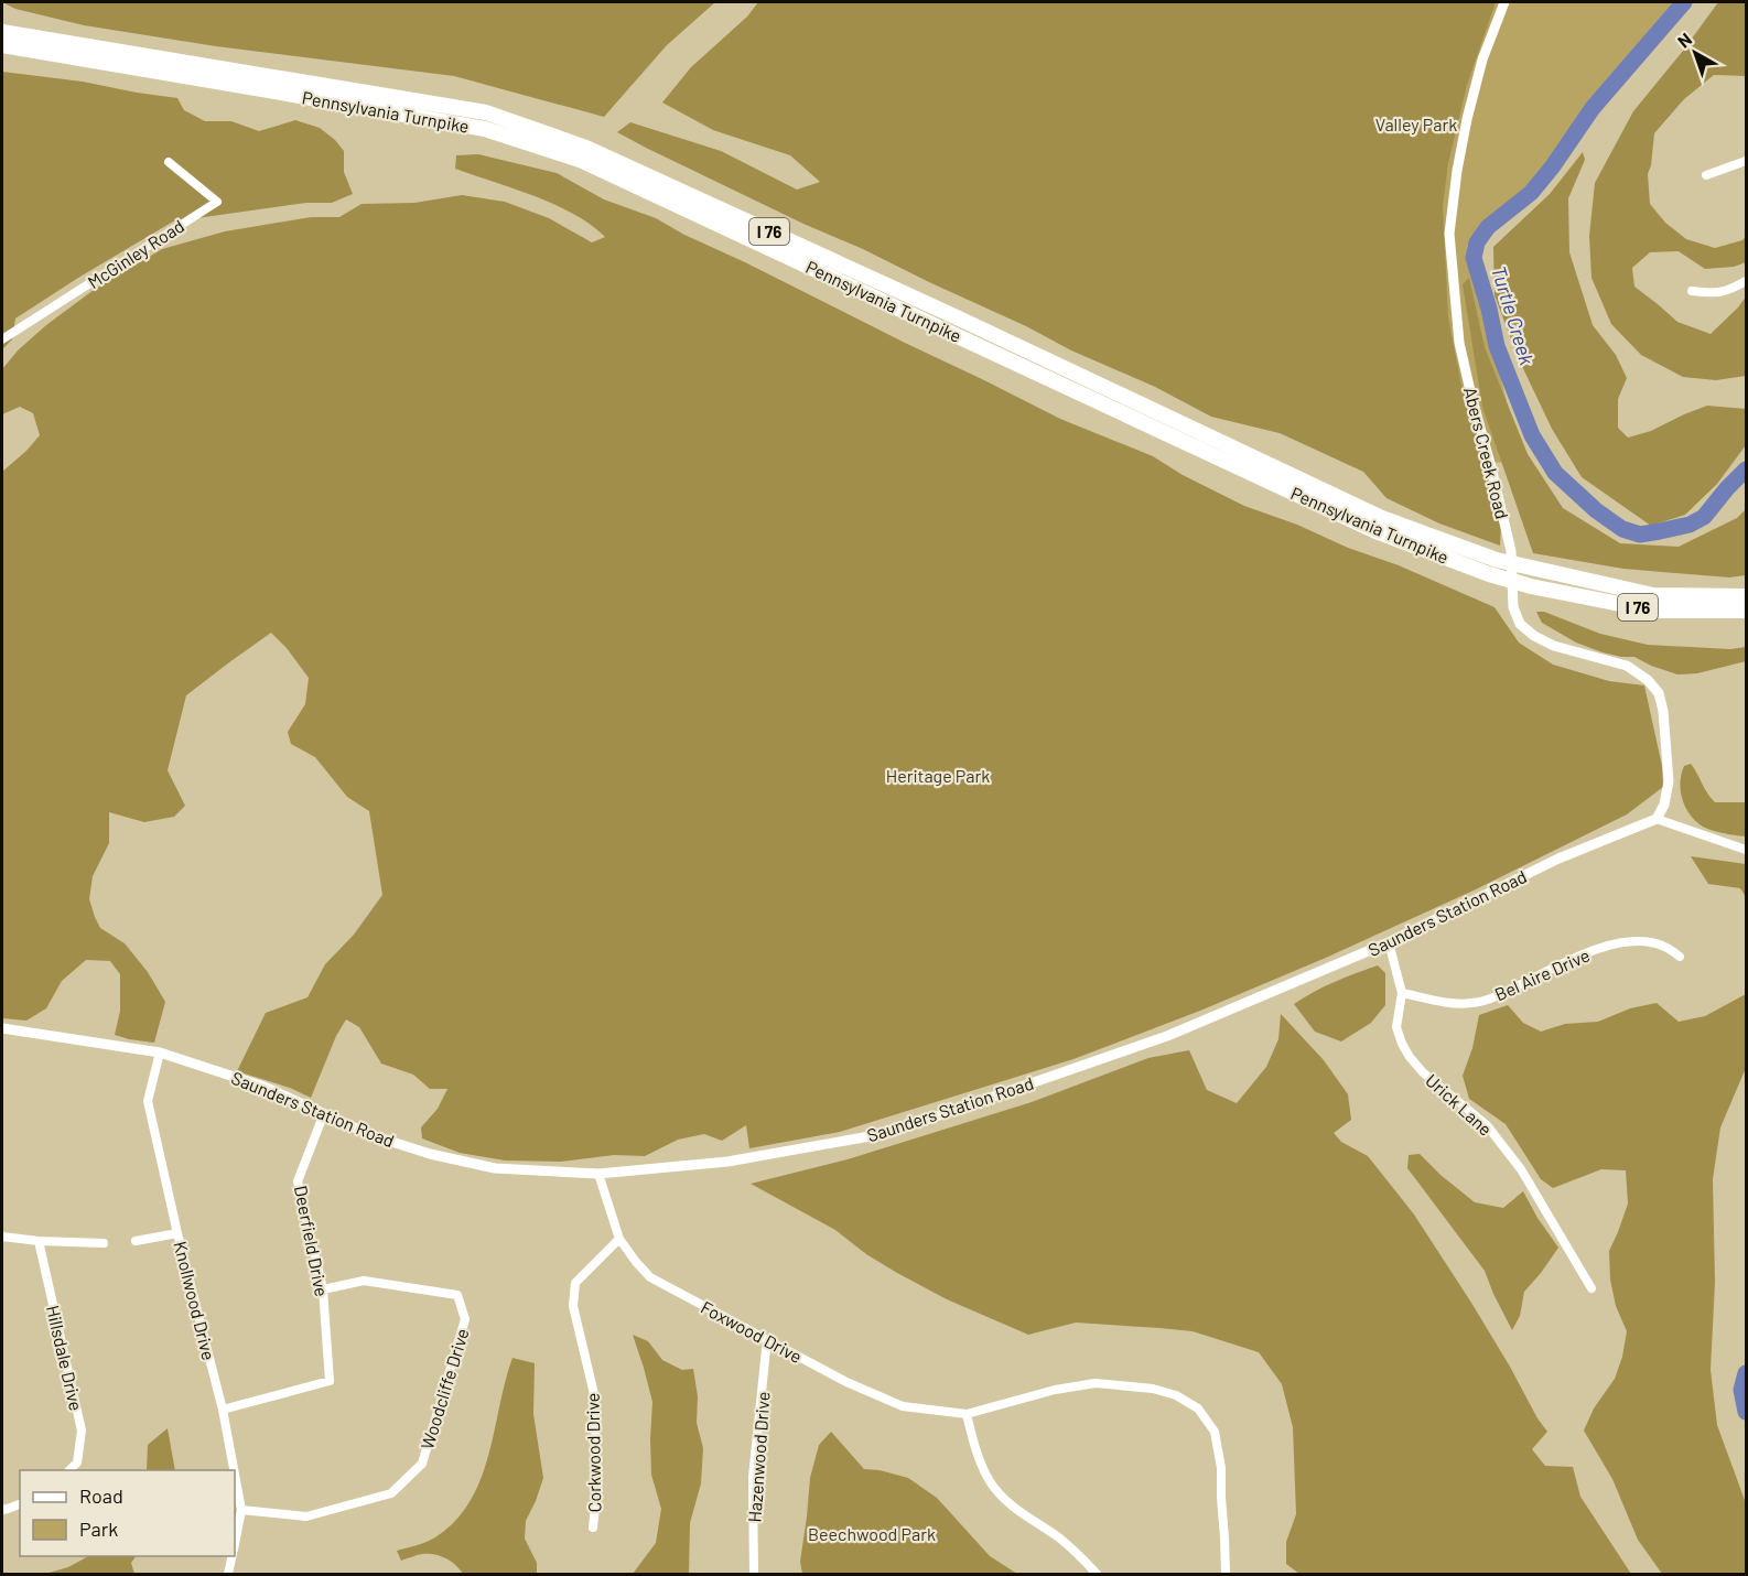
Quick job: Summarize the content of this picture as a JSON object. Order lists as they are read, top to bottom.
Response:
{
  "streets": {
    "highway": ["Pennsylvania Turnpike", "I 76"],
    "street": [
      "McGinley Road",
      "Abers Creek Road",
      "Saunders Station Road",
      "Bel Aire Drive",
      "Urick Lane",
      "Deerfield Drive",
      "Knollwood Drive",
      "Foxwood Drive",
      "Hillsdale Drive",
      "Woodcliffe Drive",
      "Corkwood Drive",
      "Hazenwood Drive"
    ]
  },
  "crossings": [
    ["Abers Creek Road", "Saunders Station Road"],
    ["Saunders Station Road", "Urick Lane"],
    ["Saunders Station Road", "Deerfield Drive"],
    ["Saunders Station Road", "Knollwood Drive"],
    ["Saunders Station Road", "Foxwood Drive"],
    ["Bel Aire Drive", "Urick Lane"],
    ["Deerfield Drive", "Knollwood Drive"],
    ["Deerfield Drive", "Woodcliffe Drive"],
    ["Knollwood Drive", "Woodcliffe Drive"],
    ["Foxwood Drive", "Corkwood Drive"],
    ["Foxwood Drive", "Hazenwood Drive"]
  ],
  "water": ["Turtle Creek"],
  "parks": ["Valley Park", "Heritage Park", "Beechwood Park"],
  "legend": ["Road", "Park"],
  "north": "top left"
}
